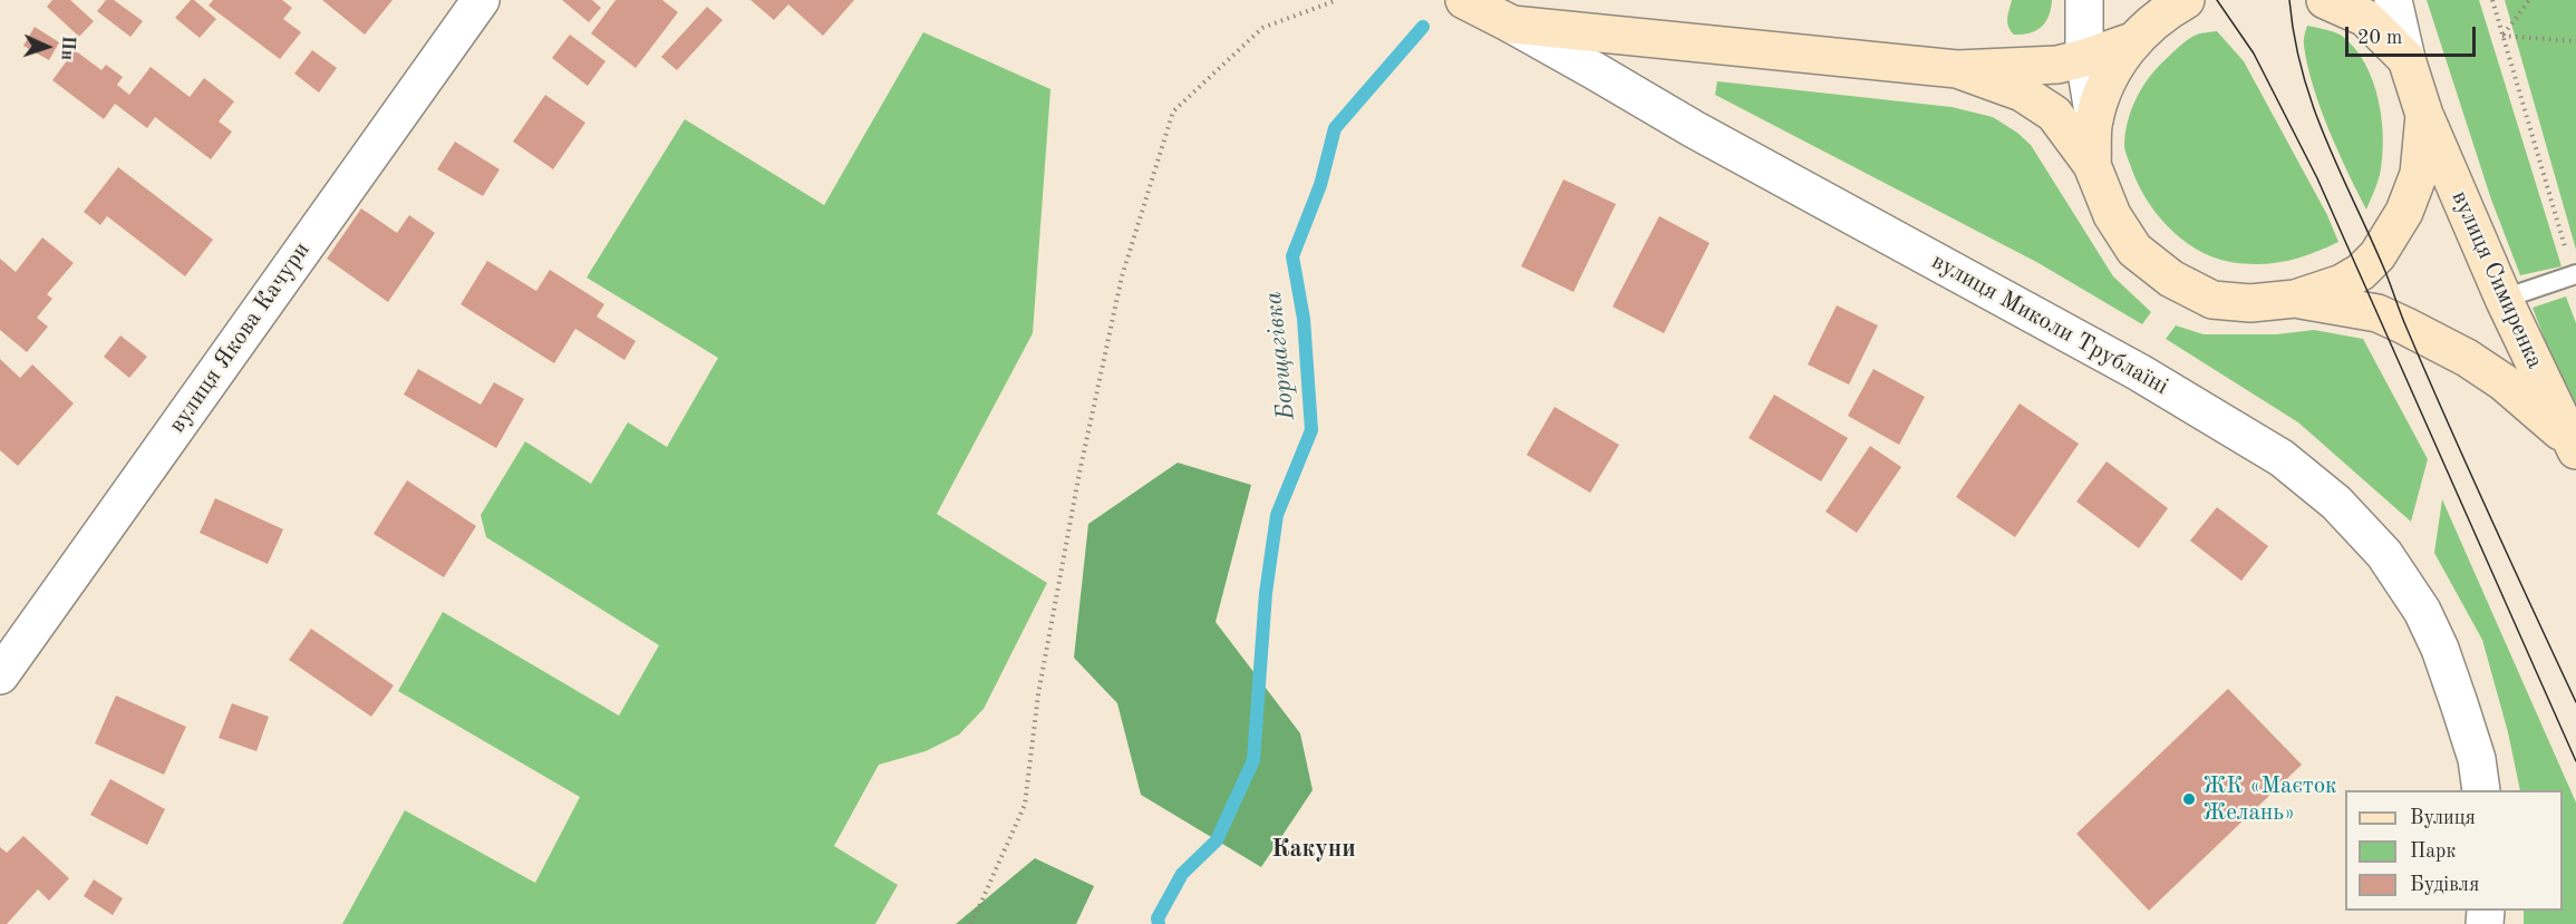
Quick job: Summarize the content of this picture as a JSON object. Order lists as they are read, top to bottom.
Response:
{
  "streets": {
    "main road": ["вулиця Симиренка", "вулиця Миколи Трублаїні"],
    "street": ["вулиця Якова Качури"]
  },
  "districts": ["Какуни"],
  "water": ["Борщагівка"],
  "places": ["ЖК «Маєток Желань»"],
  "legend": ["Вулиця", "Парк", "Будівля"],
  "scale_bar": "20 m",
  "north": "right"
}
